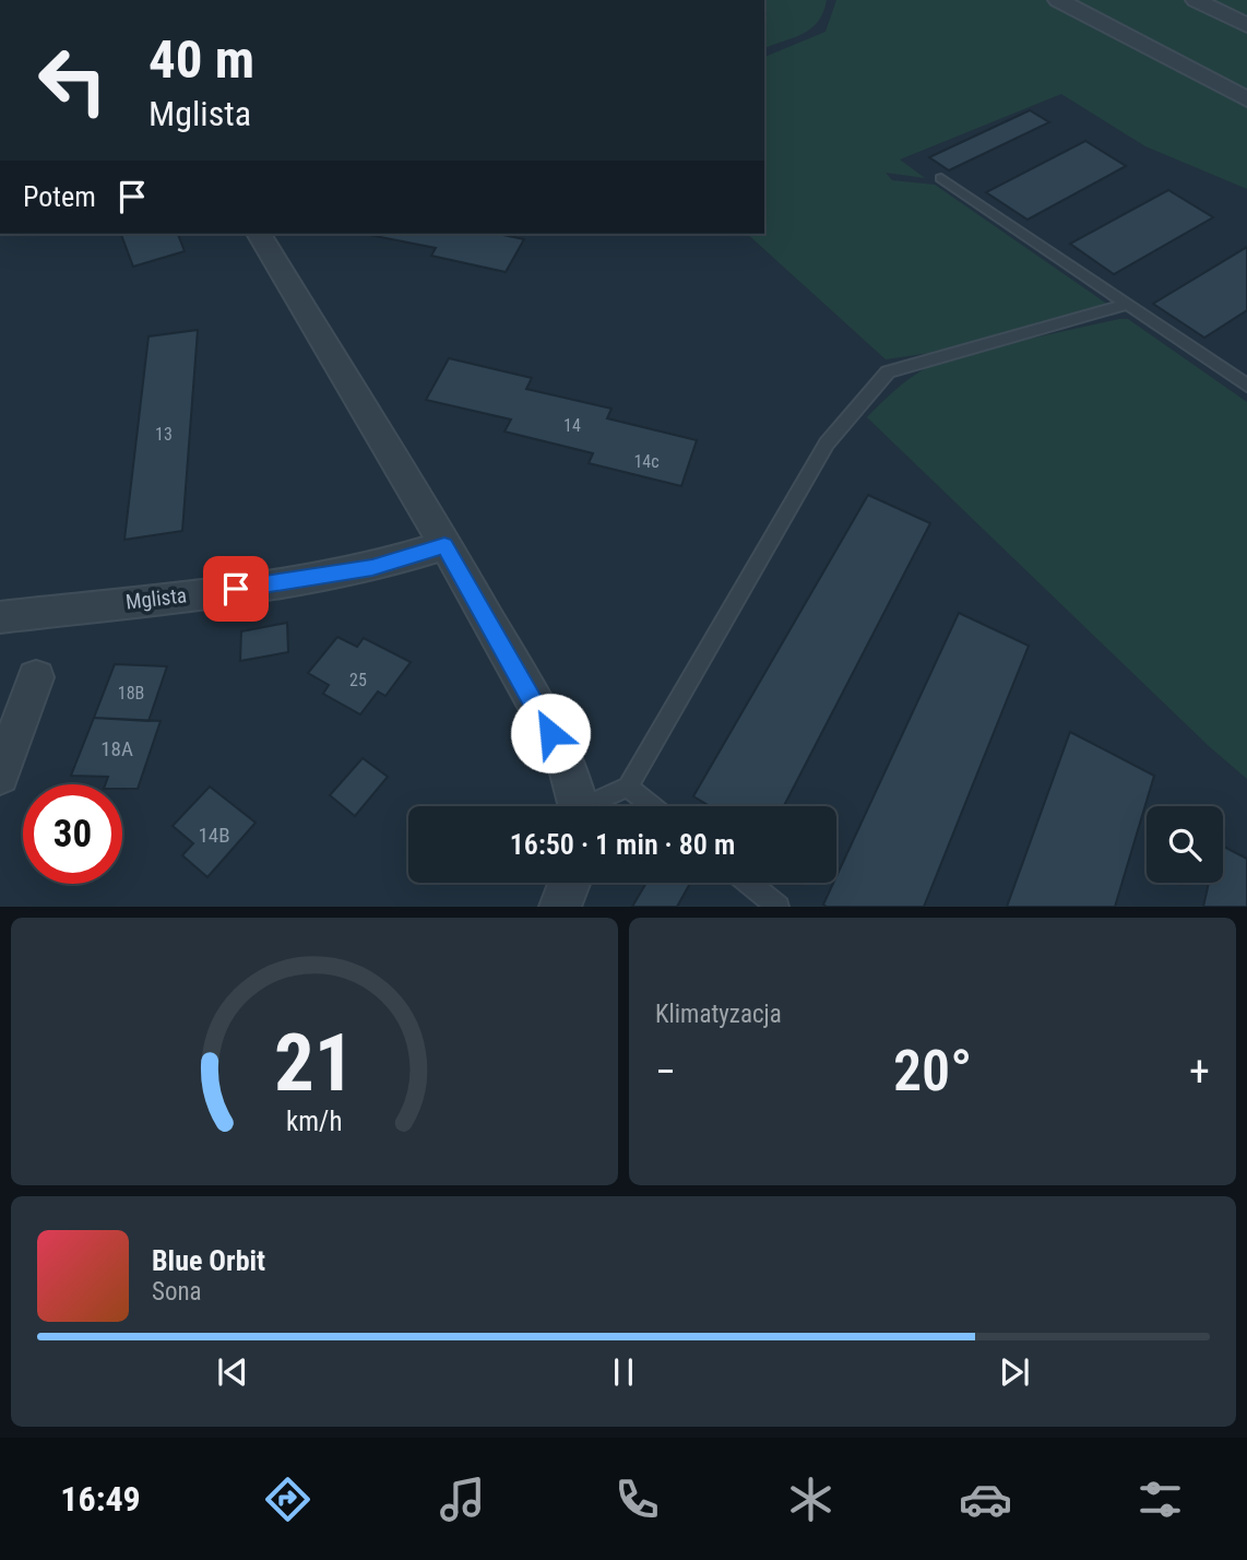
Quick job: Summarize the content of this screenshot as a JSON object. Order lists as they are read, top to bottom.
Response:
{
  "streets": {
    "street": ["Mglista"]
  },
  "house_numbers": [
    "14",
    "13",
    "14c",
    "25",
    "18B",
    "18A",
    "14B"
  ],
  "page": {
    "turn": ["40 m", "Mglista"],
    "then": "Potem",
    "limit": "30",
    "trip": "16:50 · 1 min · 80 m",
    "tile": "Klimatyzacja",
    "heat": ["−", "20°", "+"],
    "song": ["Blue Orbit", "Sona"],
    "tabs": "16:49",
    "gauge": ["21", "km/h"]
  }
}
